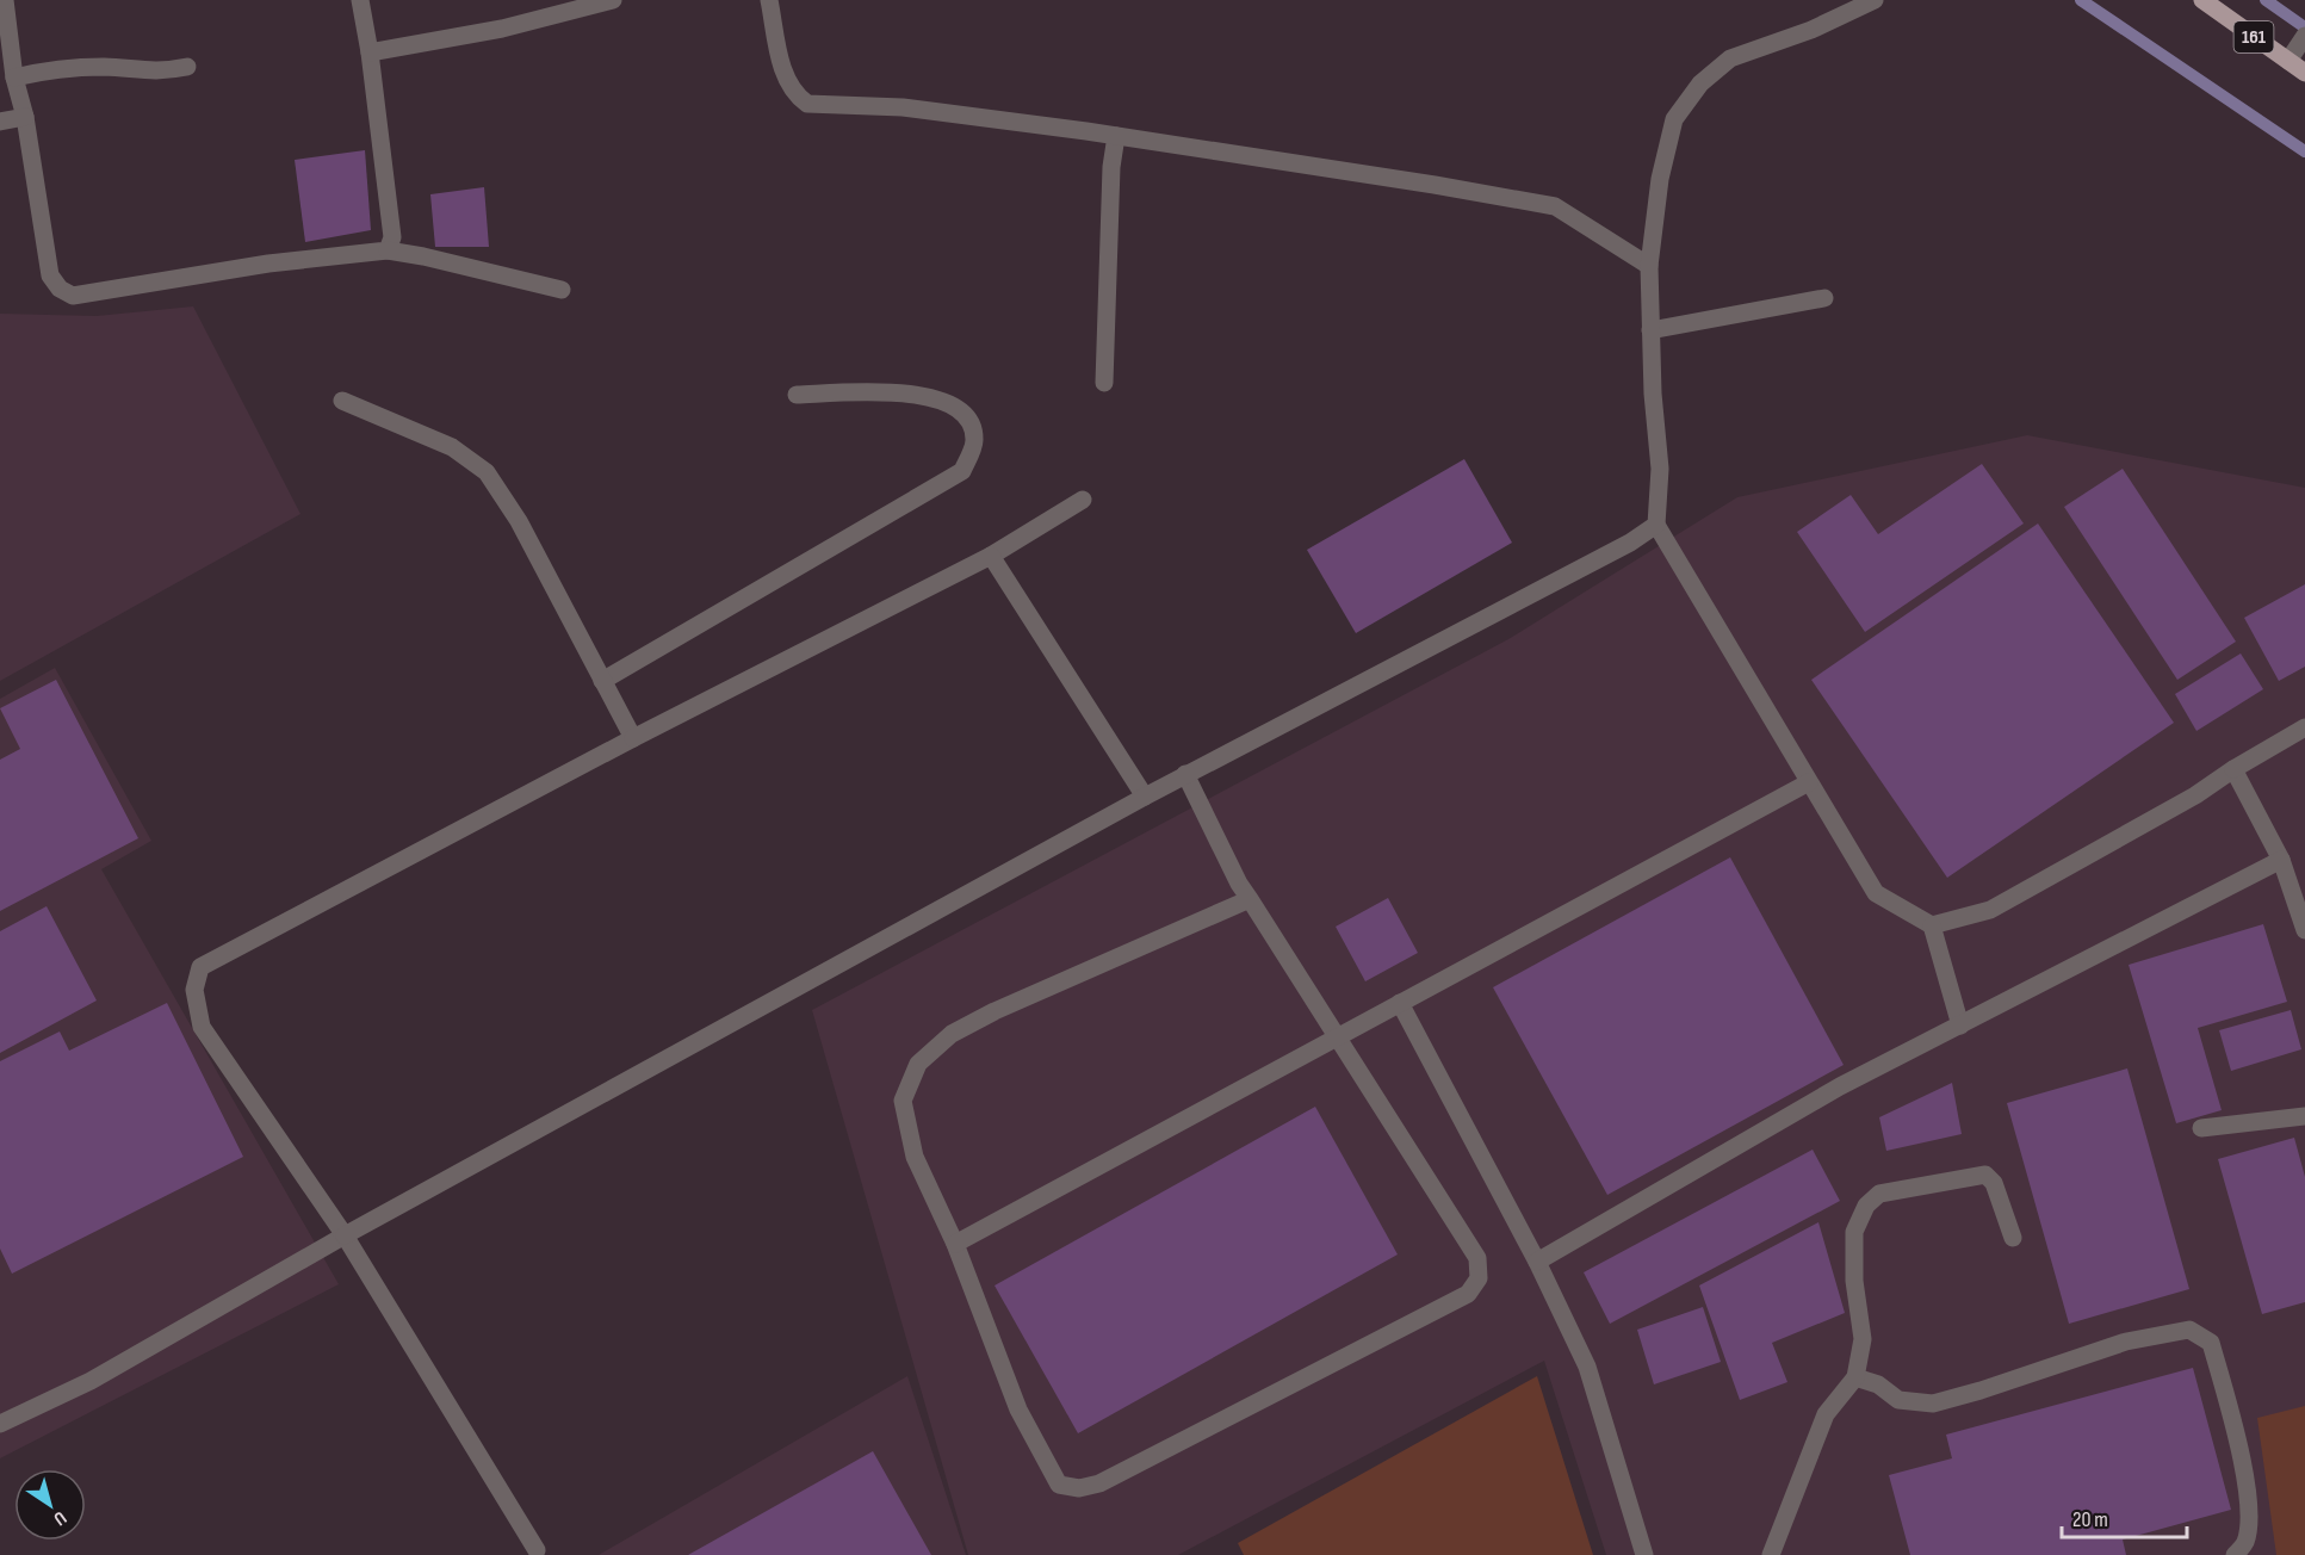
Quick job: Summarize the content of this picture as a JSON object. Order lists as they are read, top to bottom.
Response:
{
  "streets": {
    "main road": ["161"]
  },
  "scale_bar": "20 m",
  "north": "bottom right"
}
